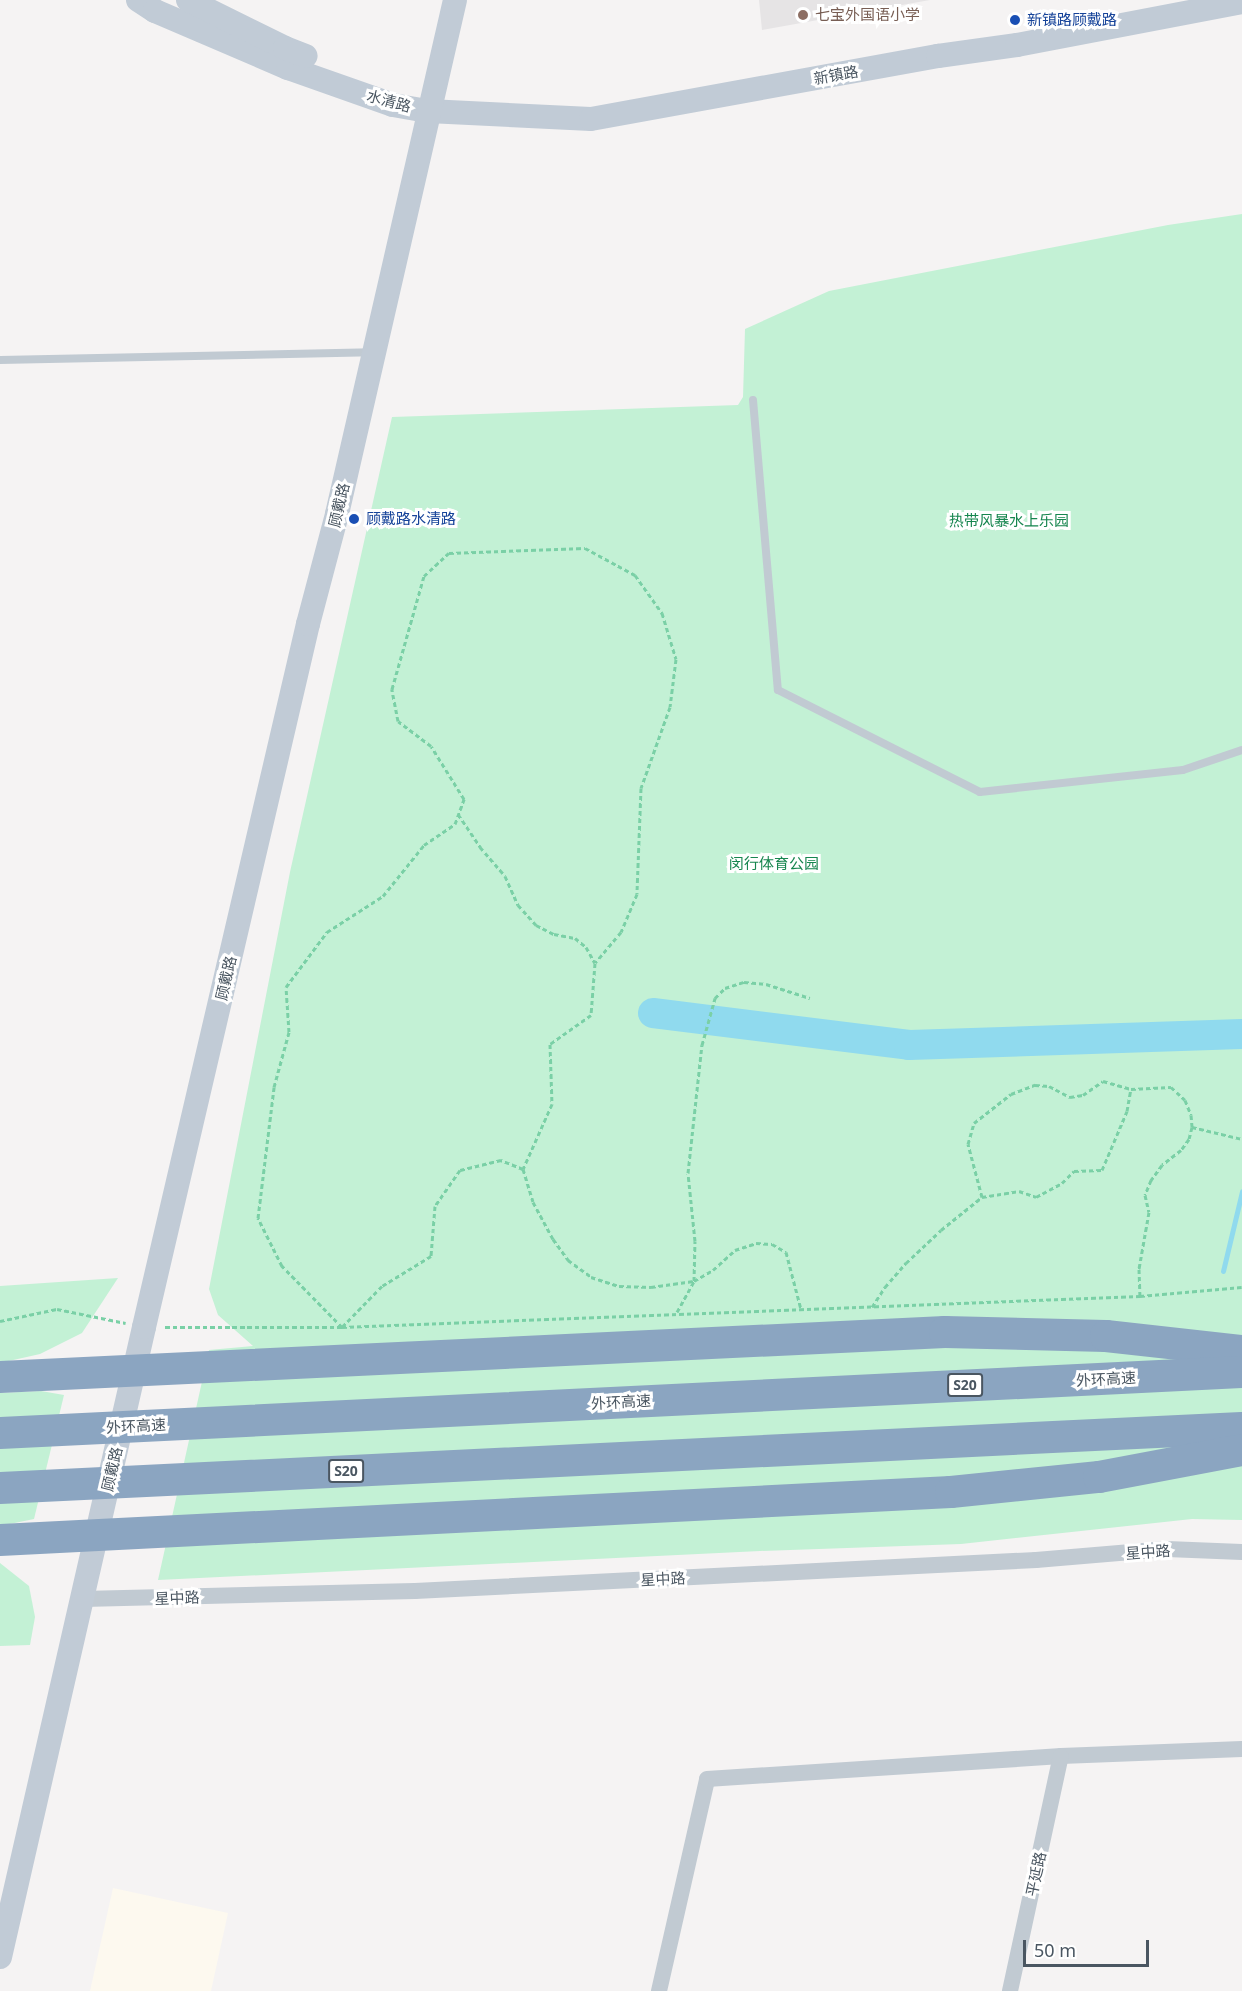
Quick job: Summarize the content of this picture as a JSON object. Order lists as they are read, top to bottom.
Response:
{
  "streets": {
    "highway": ["外环高速", "S20"],
    "main road": ["新镇路", "水清路", "顾戴路"],
    "street": ["星中路", "平延路"]
  },
  "crossings": [
    ["新镇路", "水清路"],
    ["新镇路", "顾戴路"],
    ["水清路", "顾戴路"],
    ["顾戴路", "星中路"]
  ],
  "parks": ["热带风暴水上乐园", "闵行体育公园"],
  "places": ["七宝外国语小学", "新镇路顾戴路", "顾戴路水清路"],
  "scale_bar": "50 m"
}
